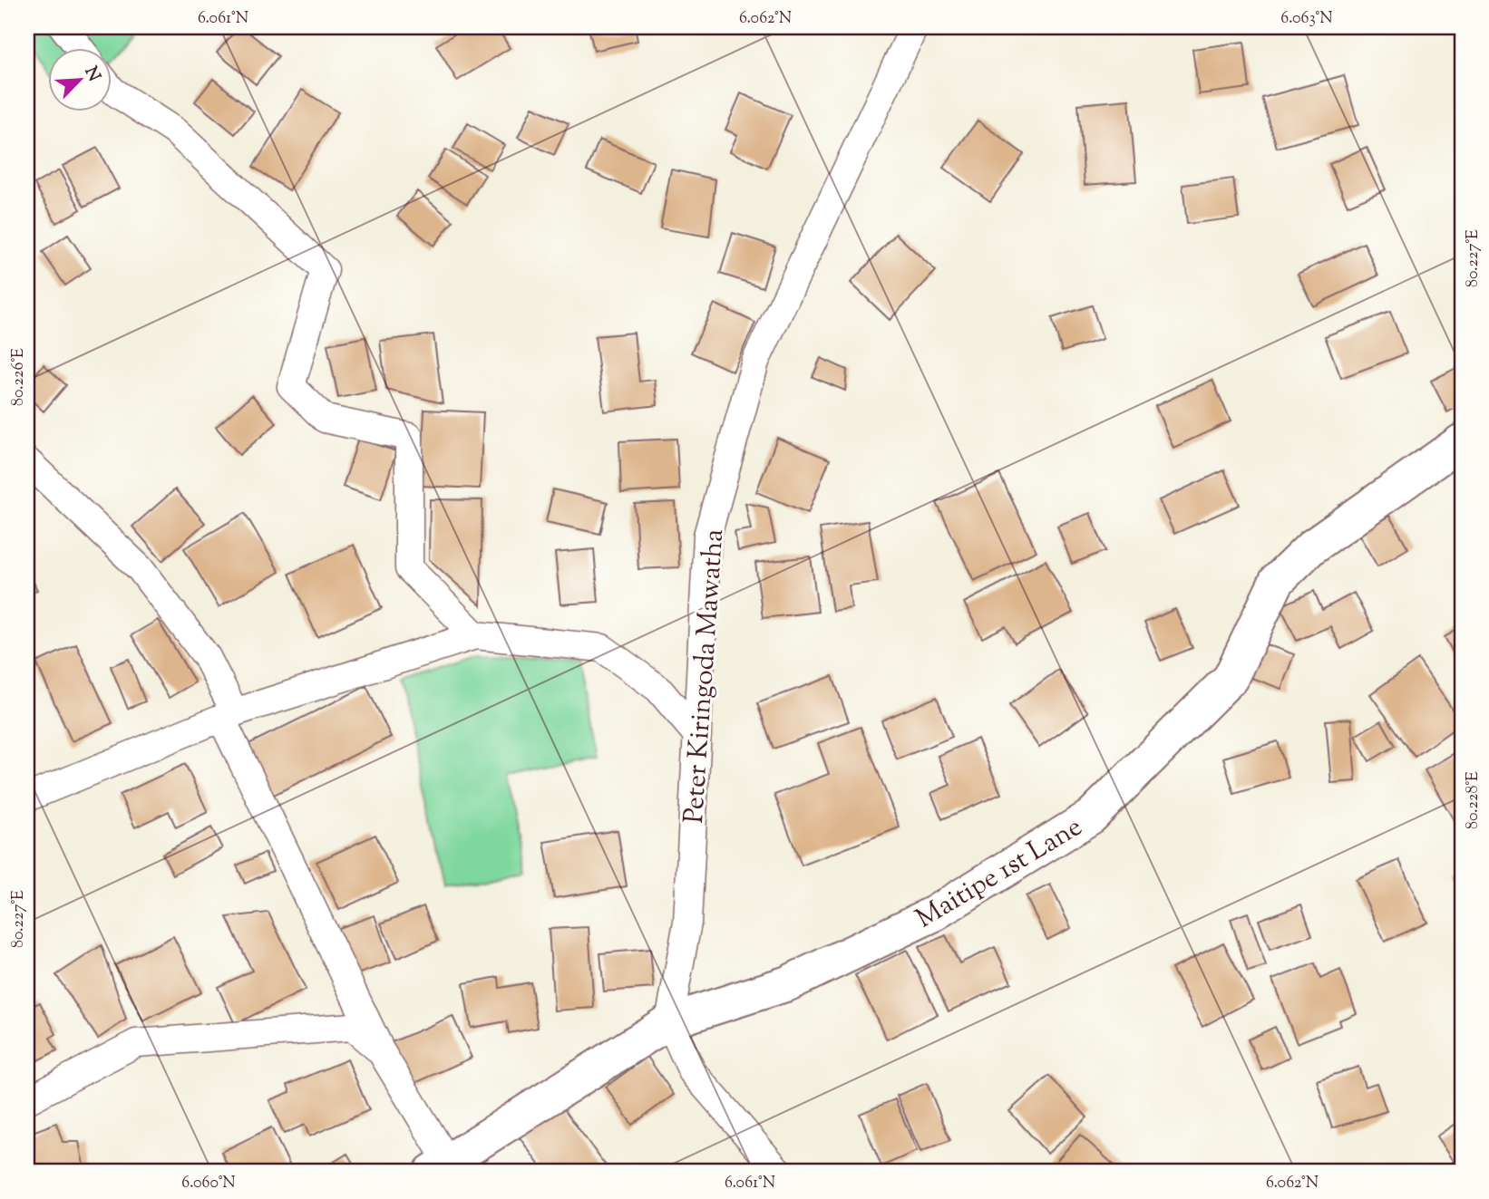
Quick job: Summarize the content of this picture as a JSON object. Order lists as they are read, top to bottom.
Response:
{
  "streets": {
    "street": ["Peter Kiringoda Mawatha", "Maitipe 1st Lane"]
  },
  "crossings": [
    ["Peter Kiringoda Mawatha", "Maitipe 1st Lane"]
  ],
  "north": "top right",
  "coordinates": [
    "6.061°N",
    "6.062°N",
    "6.063°N",
    "80.227°E",
    "80.226°E",
    "80.228°E",
    "6.060°N"
  ]
}
